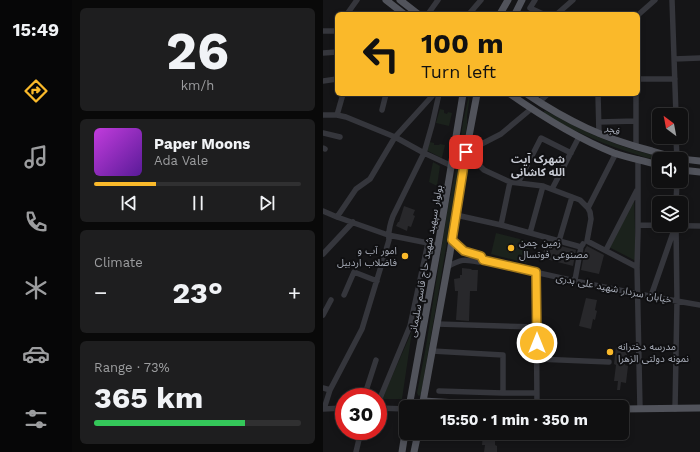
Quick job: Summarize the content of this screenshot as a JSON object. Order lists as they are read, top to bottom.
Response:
{
  "streets": {
    "main road": ["فجر", "بولوار سپهبد شهید حاج قاسم سلیمانی"],
    "street": ["خیابان سردار شهید علی بدری"]
  },
  "districts": ["شهرک آیت الله کاشانی"],
  "places": ["زمین چمن مصنوعی فوتسال", "امور آب و فاضلاب اردبیل", "مدرسه دخترانه نمونه دولتی الزهرا"],
  "north": "top left",
  "page": {
    "tabs": "15:49",
    "tile": [
      ["26", "km/h"],
      "Climate",
      ["Range · 73%", "365 km"]
    ],
    "turn": ["100 m", "Turn left"],
    "song": ["Paper Moons", "Ada Vale"],
    "heat": ["−", "23°", "+"],
    "limit": "30",
    "trip": "15:50 · 1 min · 350 m"
  }
}
